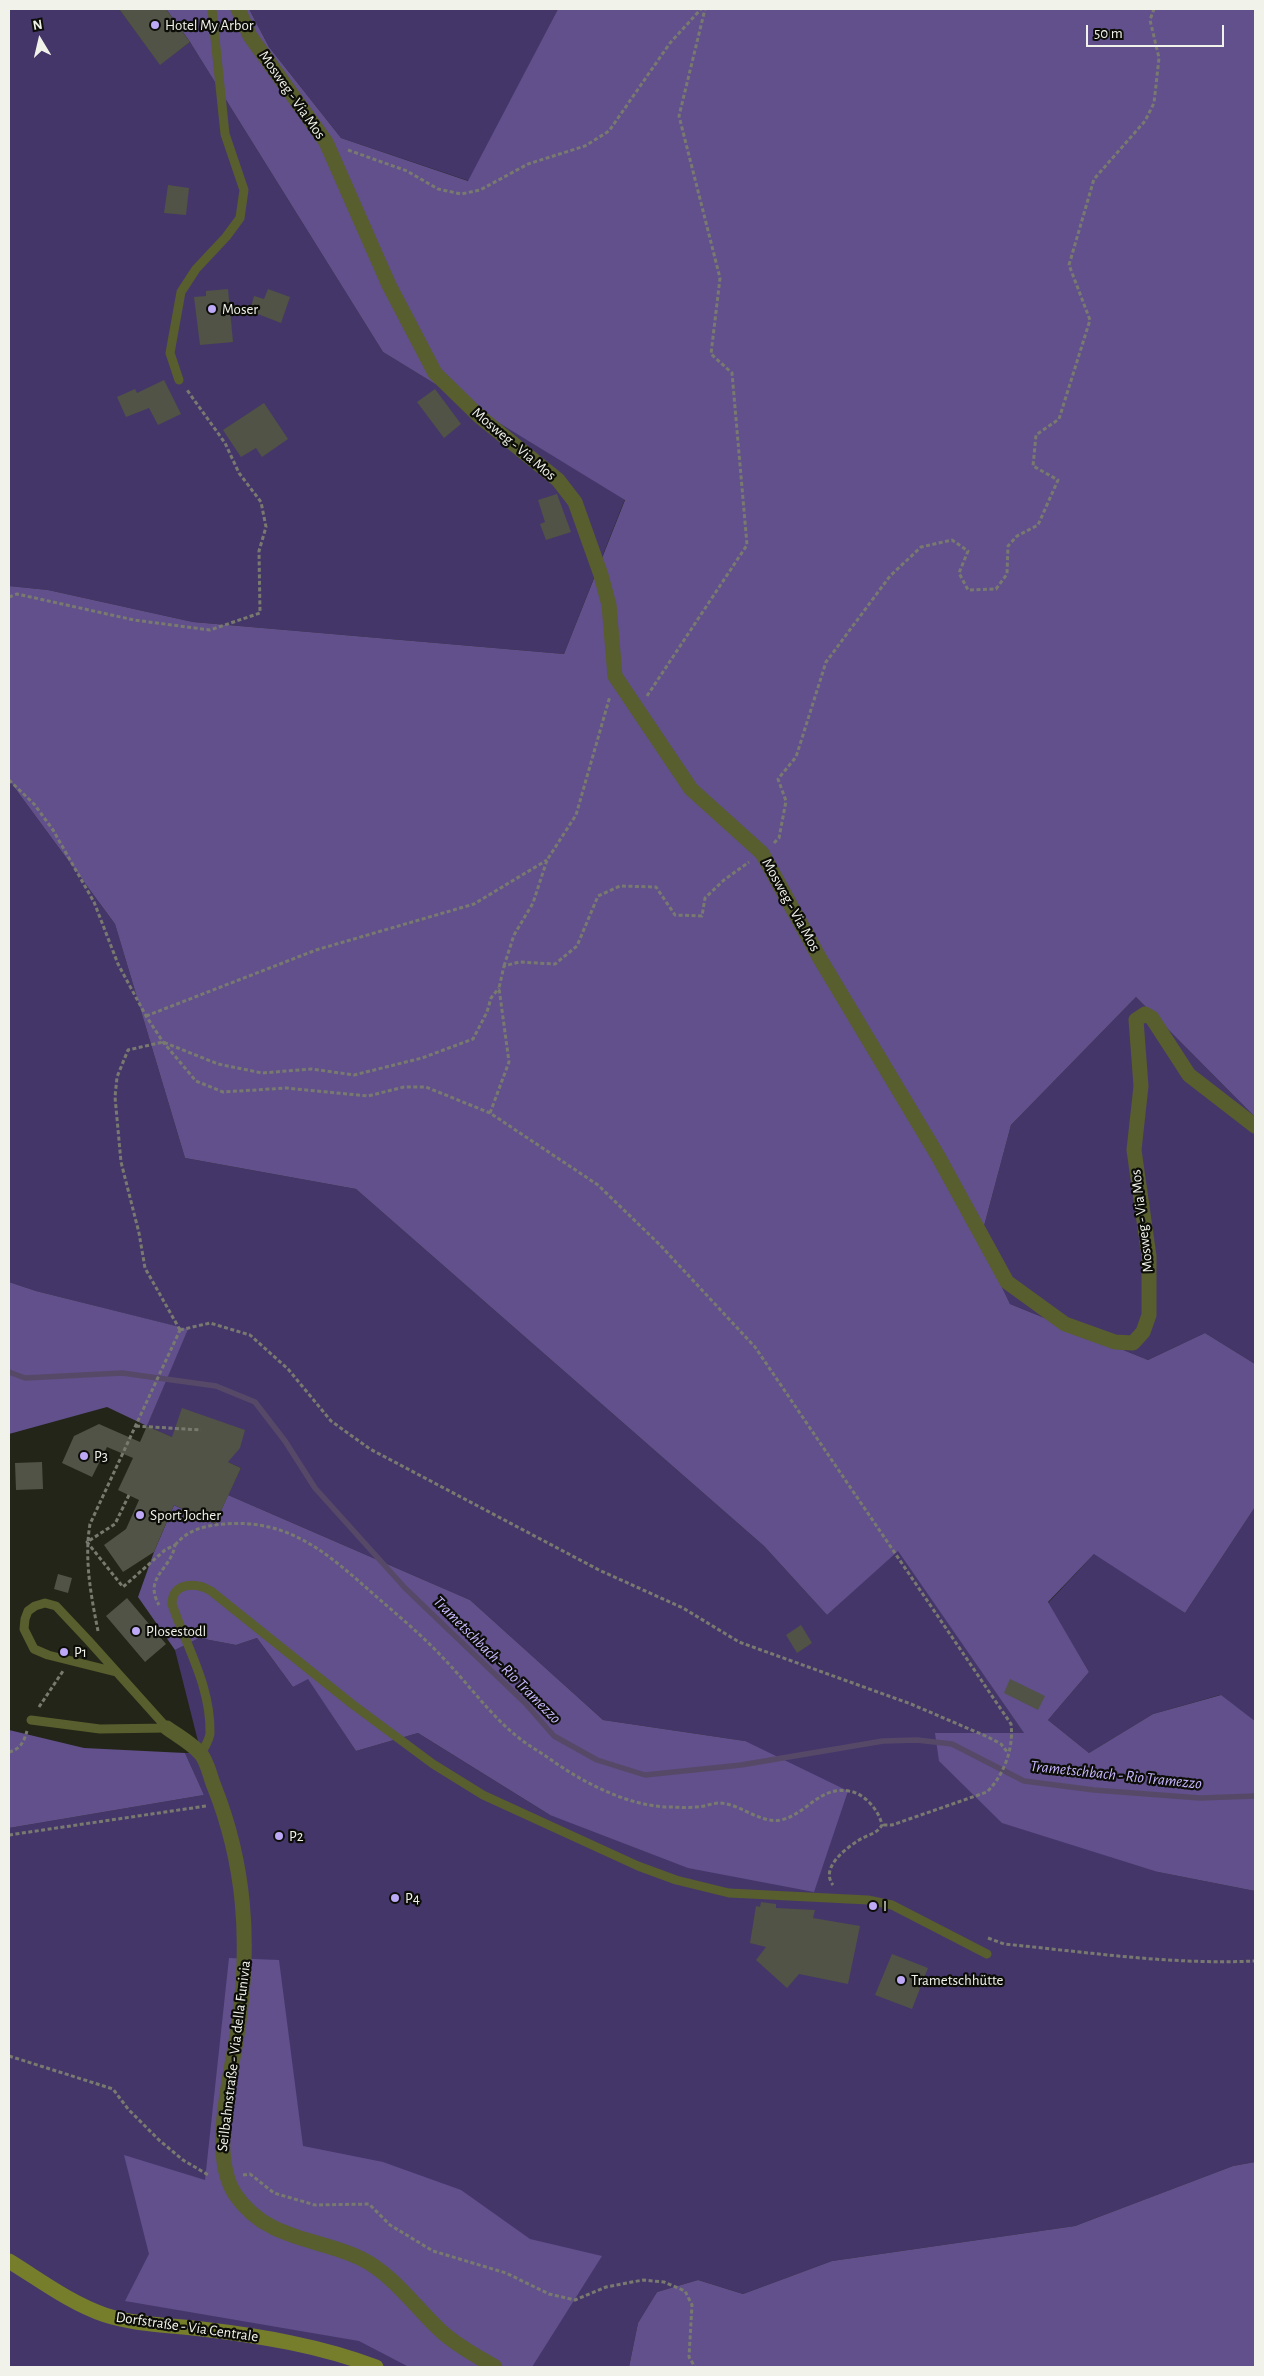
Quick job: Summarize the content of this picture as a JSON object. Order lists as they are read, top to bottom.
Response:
{
  "streets": {
    "street": ["Mosweg - Via Mos", "Seilbahnstraße - Via della Funivia", "Dorfstraße - Via Centrale"]
  },
  "water": ["Trametschbach - Rio Tramezzo"],
  "places": [
    "Hotel My Arbor",
    "Moser",
    "P3",
    "Sport Jocher",
    "Plosestodl",
    "P1",
    "P2",
    "P4",
    "I",
    "Trametschhütte"
  ],
  "scale_bar": "50 m",
  "north": "top"
}
